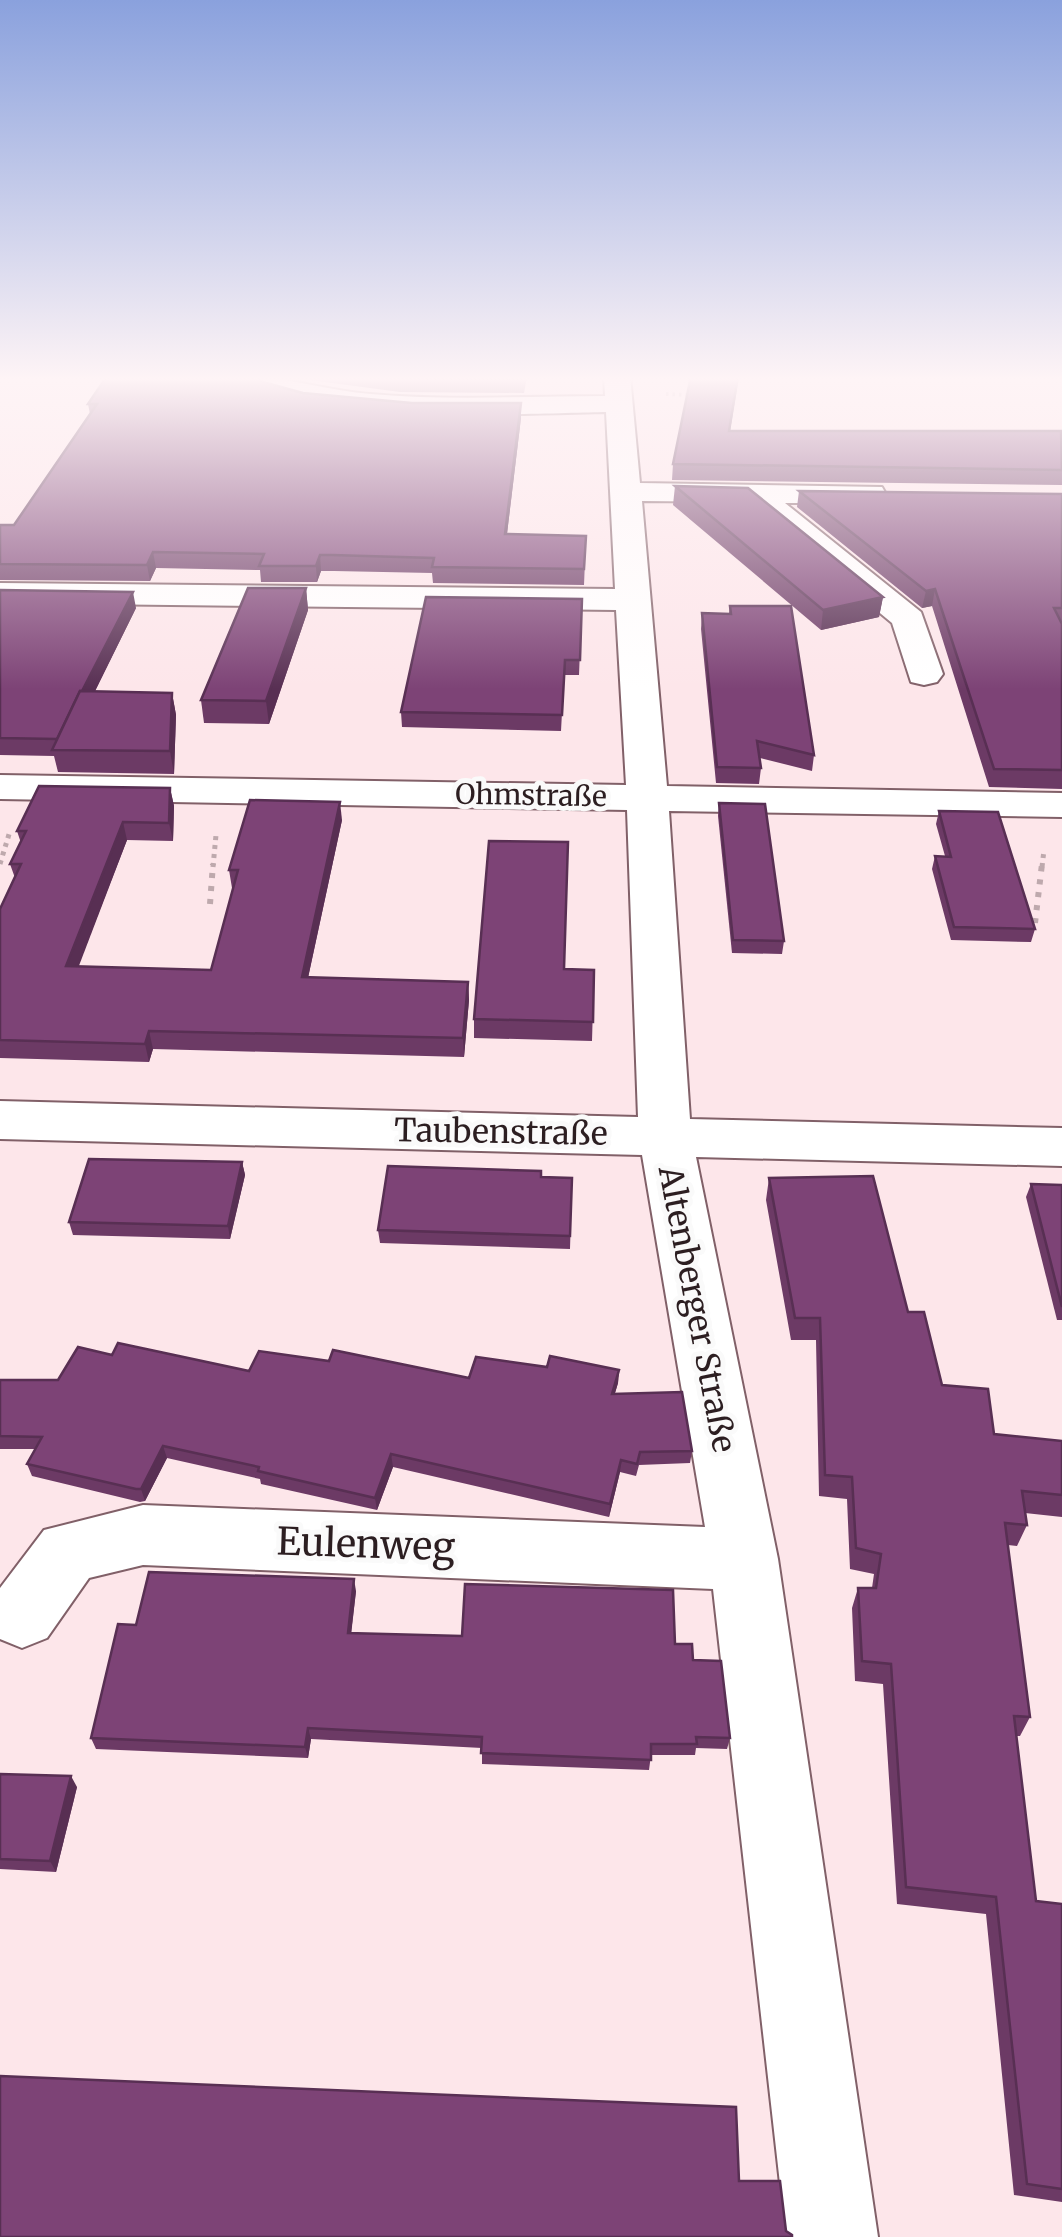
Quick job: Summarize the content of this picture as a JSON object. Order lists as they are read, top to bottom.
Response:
{
  "streets": {
    "street": [
      "Ohmstraße",
      "Taubenstraße",
      "Altenberger Straße",
      "Eulenweg"
    ]
  },
  "crossings": [
    ["Ohmstraße", "Altenberger Straße"],
    ["Taubenstraße", "Altenberger Straße"],
    ["Altenberger Straße", "Eulenweg"]
  ]
}
